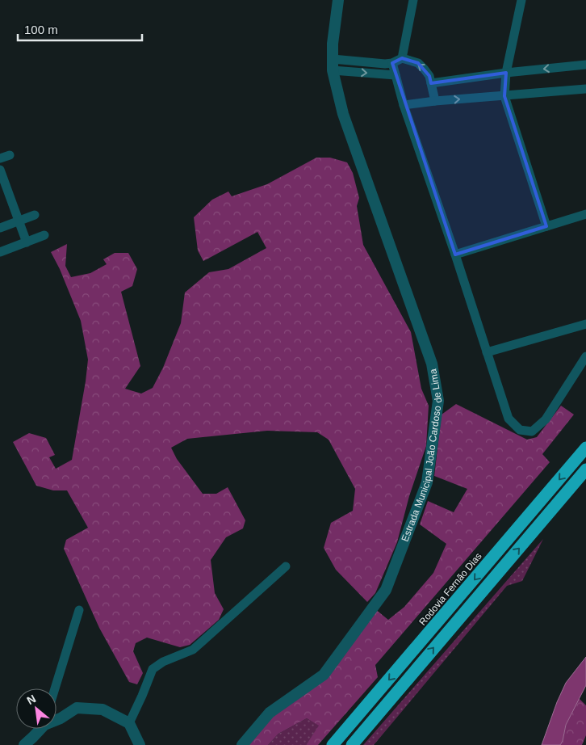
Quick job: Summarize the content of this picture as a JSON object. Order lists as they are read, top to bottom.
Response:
{
  "streets": {
    "highway": ["Rodovia Fernão Dias"],
    "street": ["Estrada Municipal João Cardoso de Lima"]
  },
  "scale_bar": "100 m",
  "north": "top left"
}
